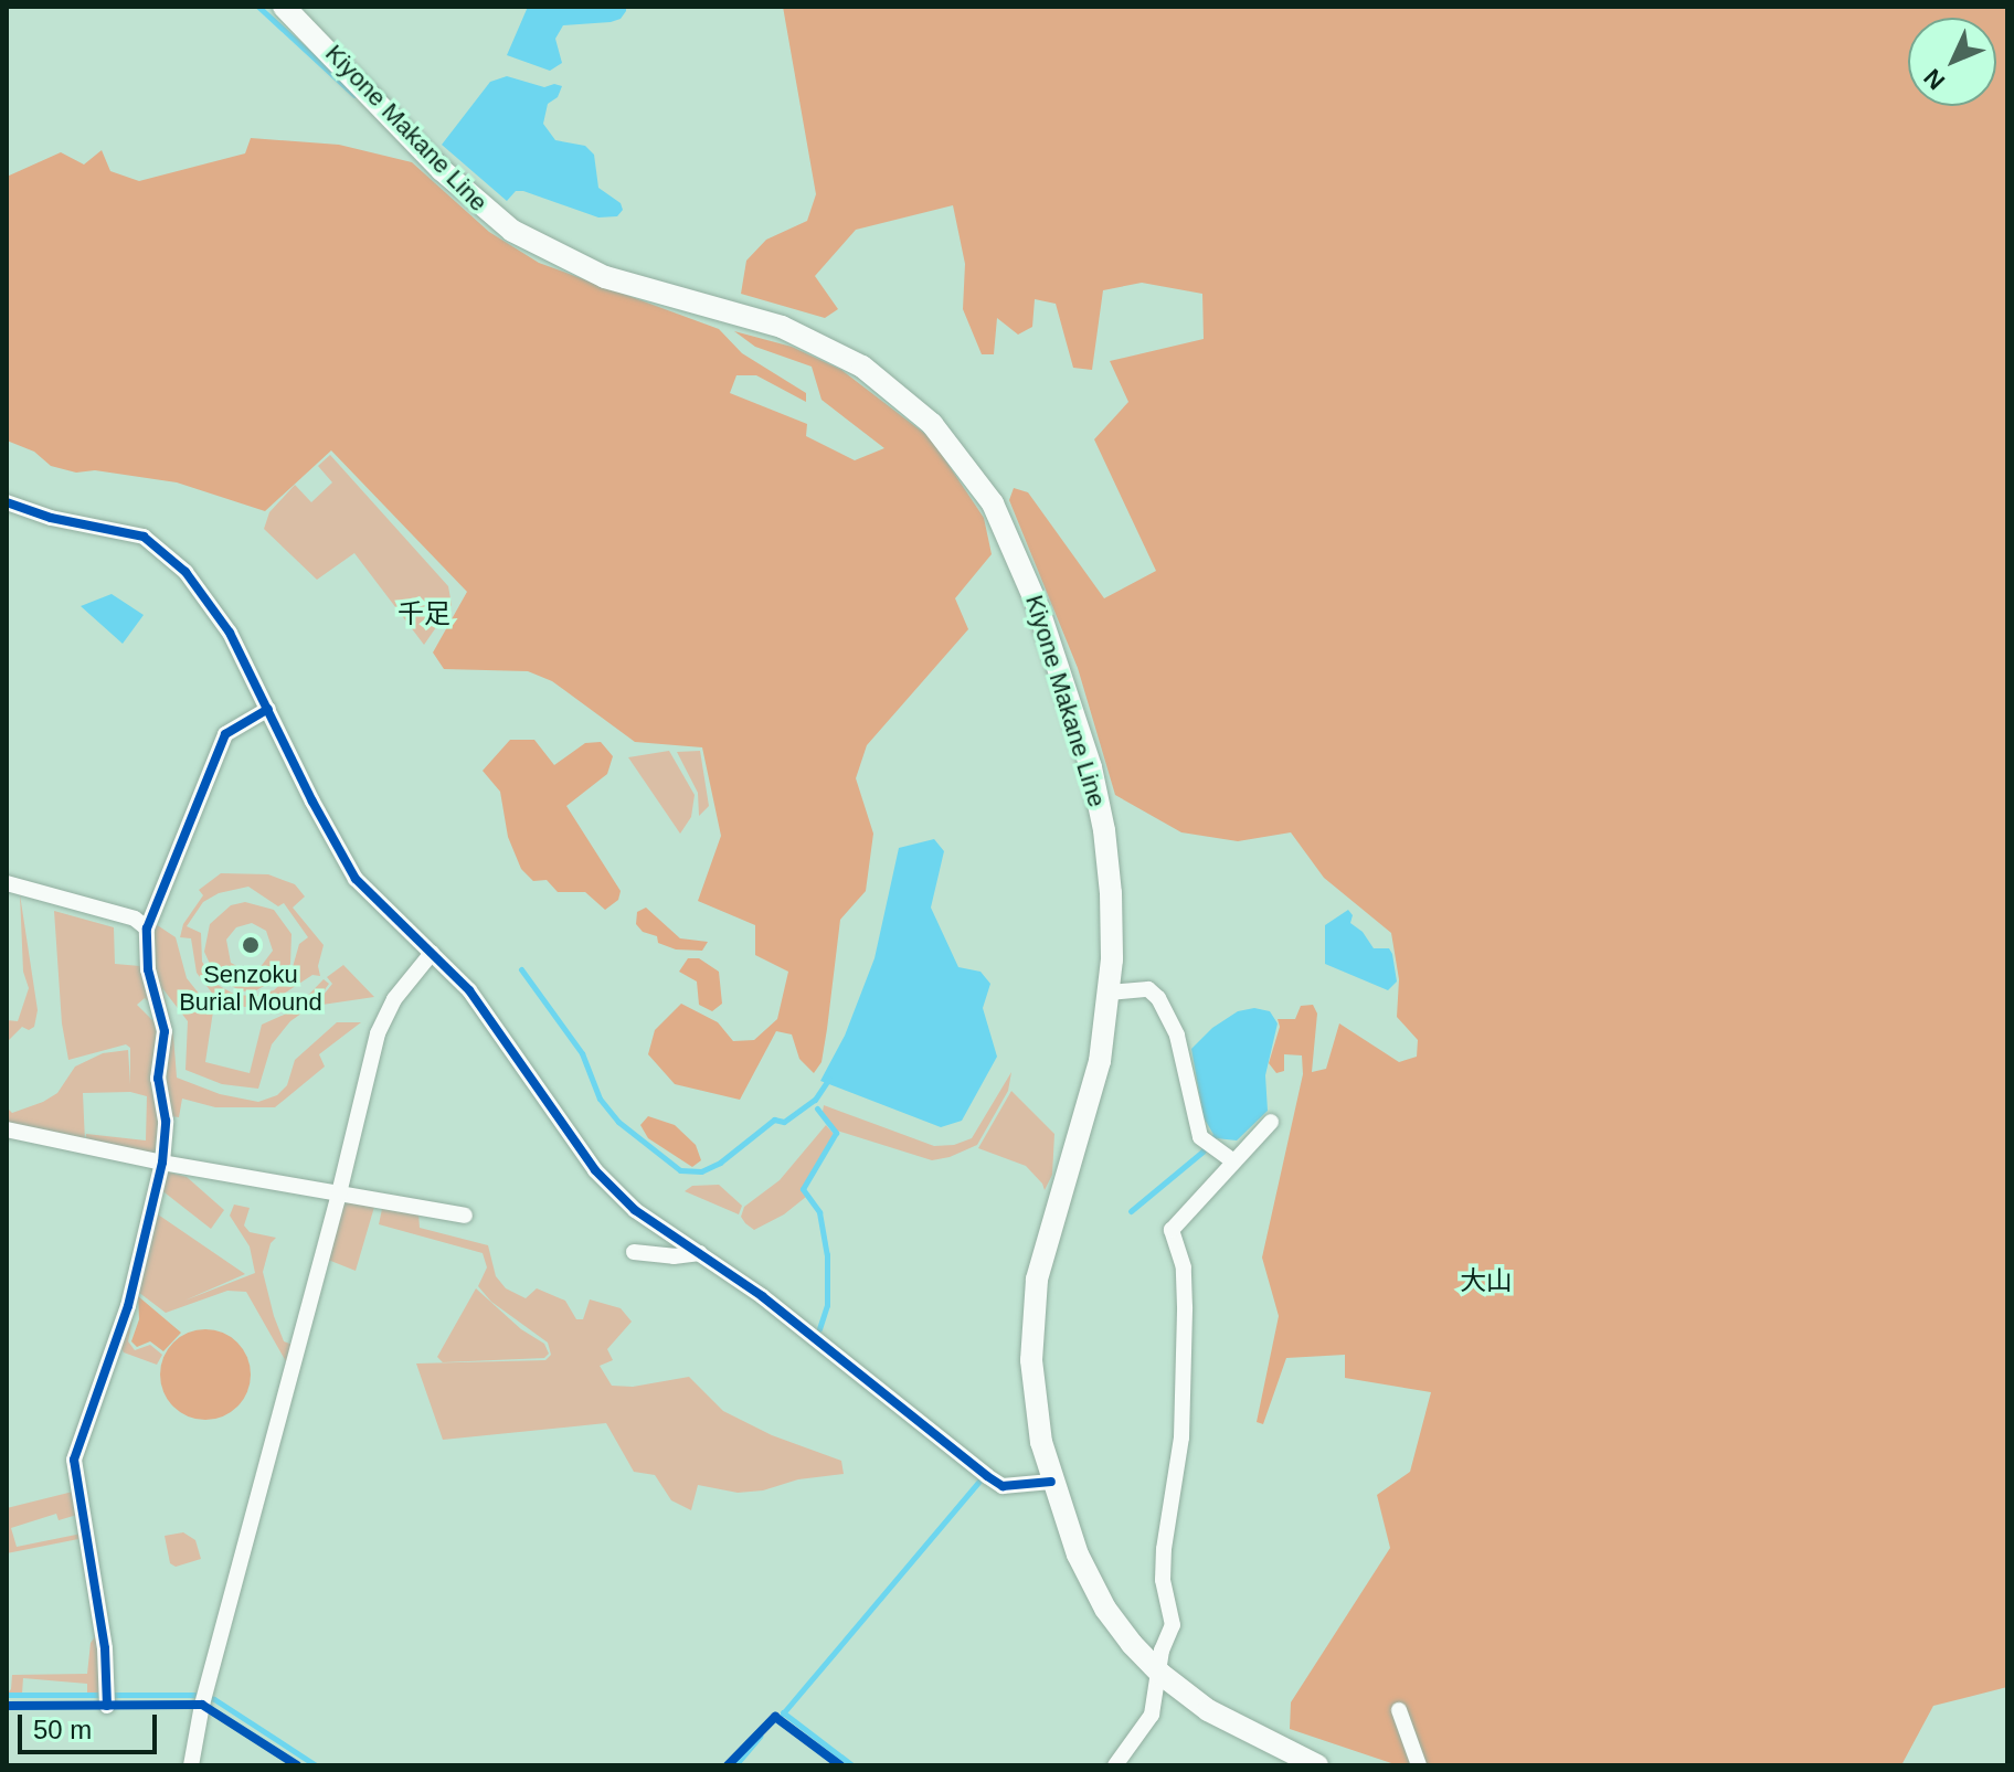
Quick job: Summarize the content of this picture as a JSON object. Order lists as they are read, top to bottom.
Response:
{
  "streets": {
    "main road": ["Kiyone Makane Line"]
  },
  "districts": ["千足", "大山"],
  "places": ["Senzoku Burial Mound"],
  "scale_bar": "50 m",
  "north": "bottom left"
}
